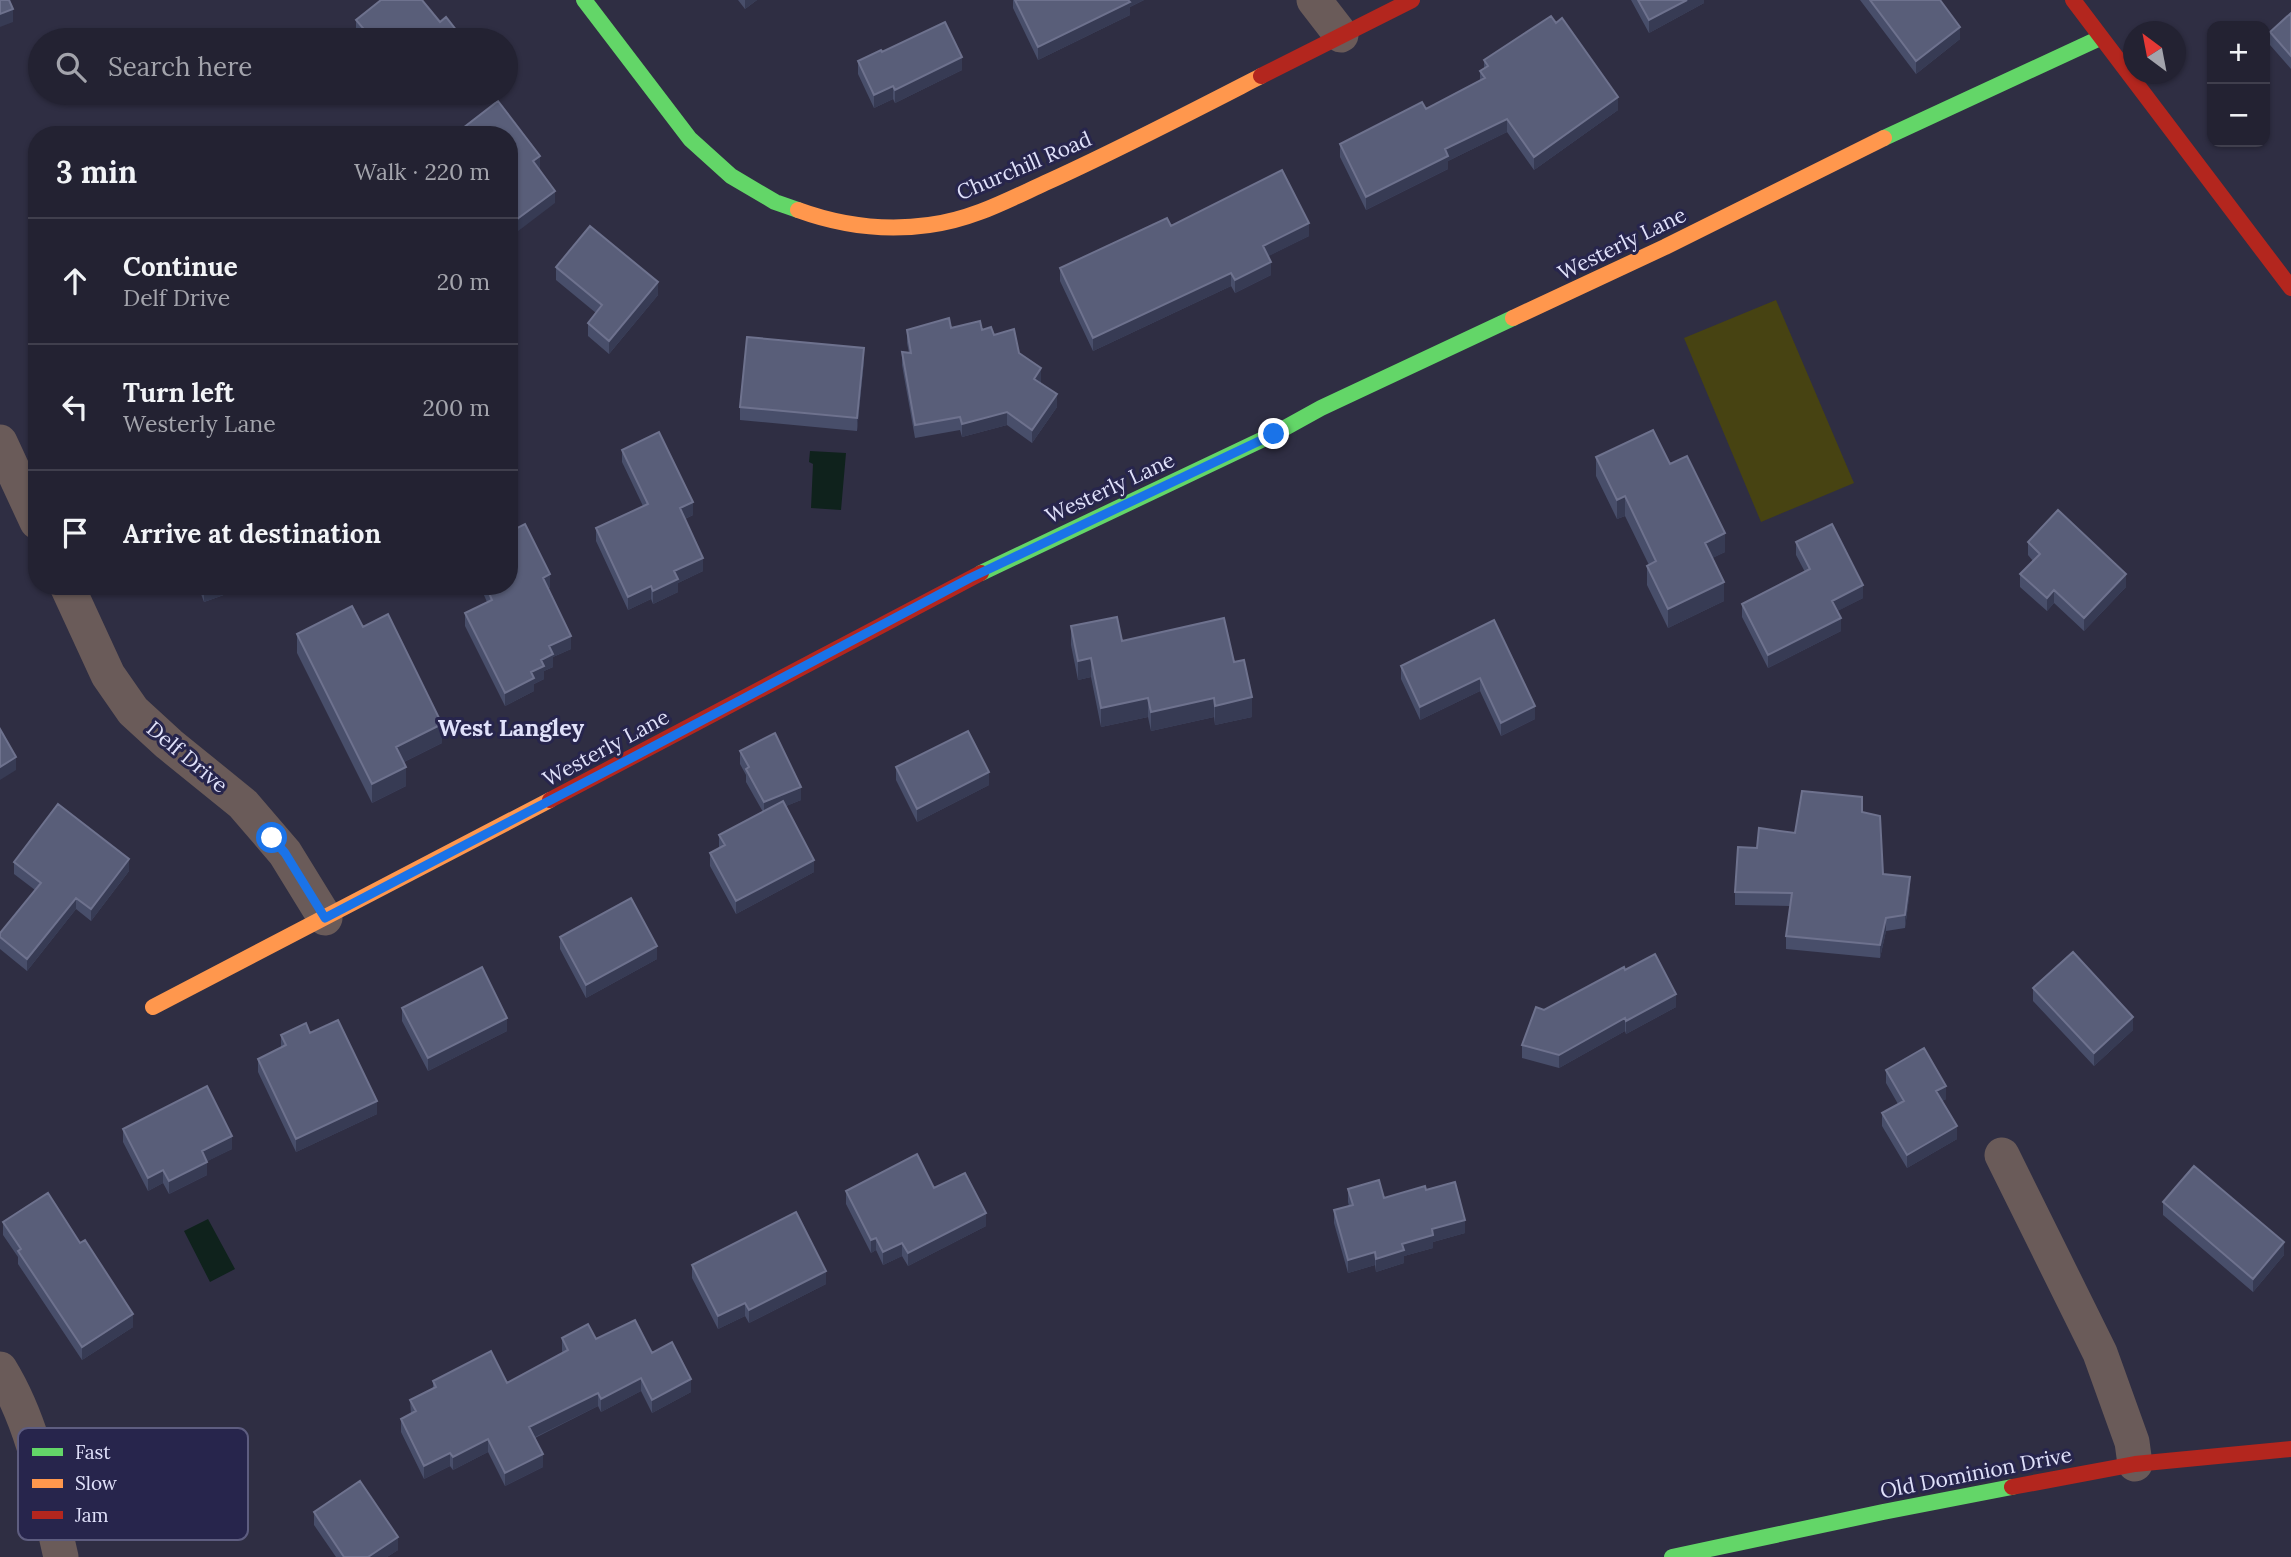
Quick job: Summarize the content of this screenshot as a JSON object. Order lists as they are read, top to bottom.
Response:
{
  "streets": {
    "street": [
      "Churchill Road",
      "Westerly Lane",
      "Delf Drive",
      "Old Dominion Drive"
    ]
  },
  "crossings": [
    ["Westerly Lane", "Delf Drive"]
  ],
  "districts": ["West Langley"],
  "legend": ["Fast", "Slow", "Jam"],
  "north": "top left",
  "page": {
    "map_buttons": ["+", "−"],
    "search": "Search here",
    "heading": ["3 min", "Walk · 220 m"],
    "list": [
      ["Continue", "Delf Drive", "20 m"],
      ["Turn left", "Westerly Lane", "200 m"],
      "Arrive at destination"
    ]
  }
}
